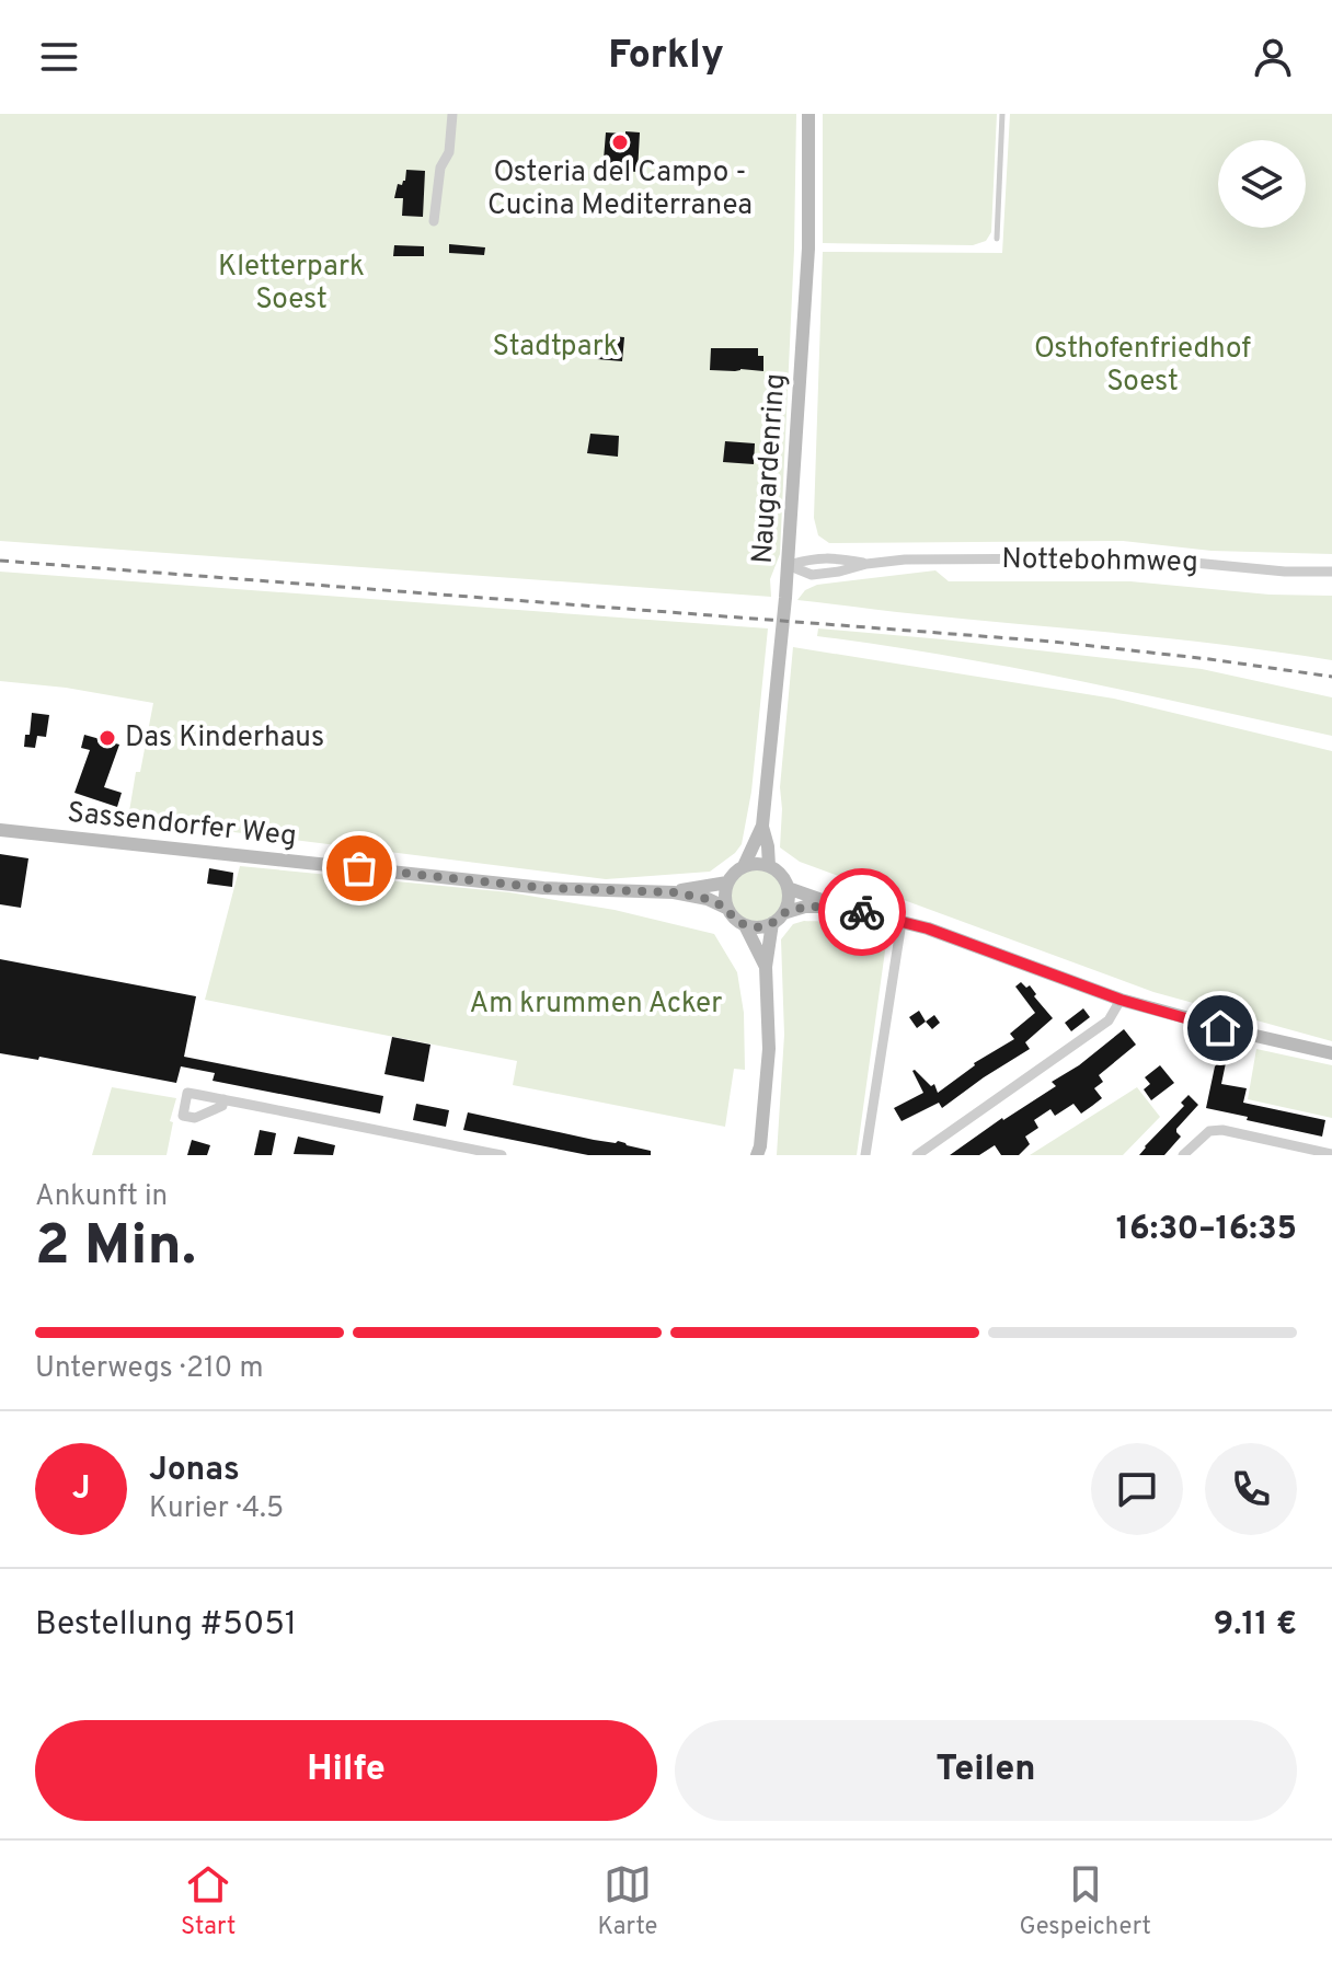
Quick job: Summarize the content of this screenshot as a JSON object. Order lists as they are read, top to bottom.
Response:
{
  "streets": {
    "street": ["Naugardenring", "Nottebohmweg", "Sassendorfer Weg"]
  },
  "crossings": [
    ["Naugardenring", "Nottebohmweg"],
    ["Naugardenring", "Sassendorfer Weg"]
  ],
  "parks": [
    "Kletterpark Soest",
    "Stadtpark",
    "Osthofenfriedhof Soest",
    "Am krummen Acker"
  ],
  "places": ["Osteria del Campo - Cucina Mediterranea", "Das Kinderhaus"],
  "page": {
    "header": "Forkly",
    "heading": ["2 Min.", "Ankunft in", "16:30–16:35"],
    "panel": [
      "Jonas",
      "Kurier · 4.5",
      "Bestellung #5051",
      "9.11 €"
    ],
    "bar": "Unterwegs · 210 m",
    "round": "J",
    "buttons": ["Hilfe", "Teilen"],
    "tabs": ["Start", "Karte", "Gespeichert"]
  }
}
